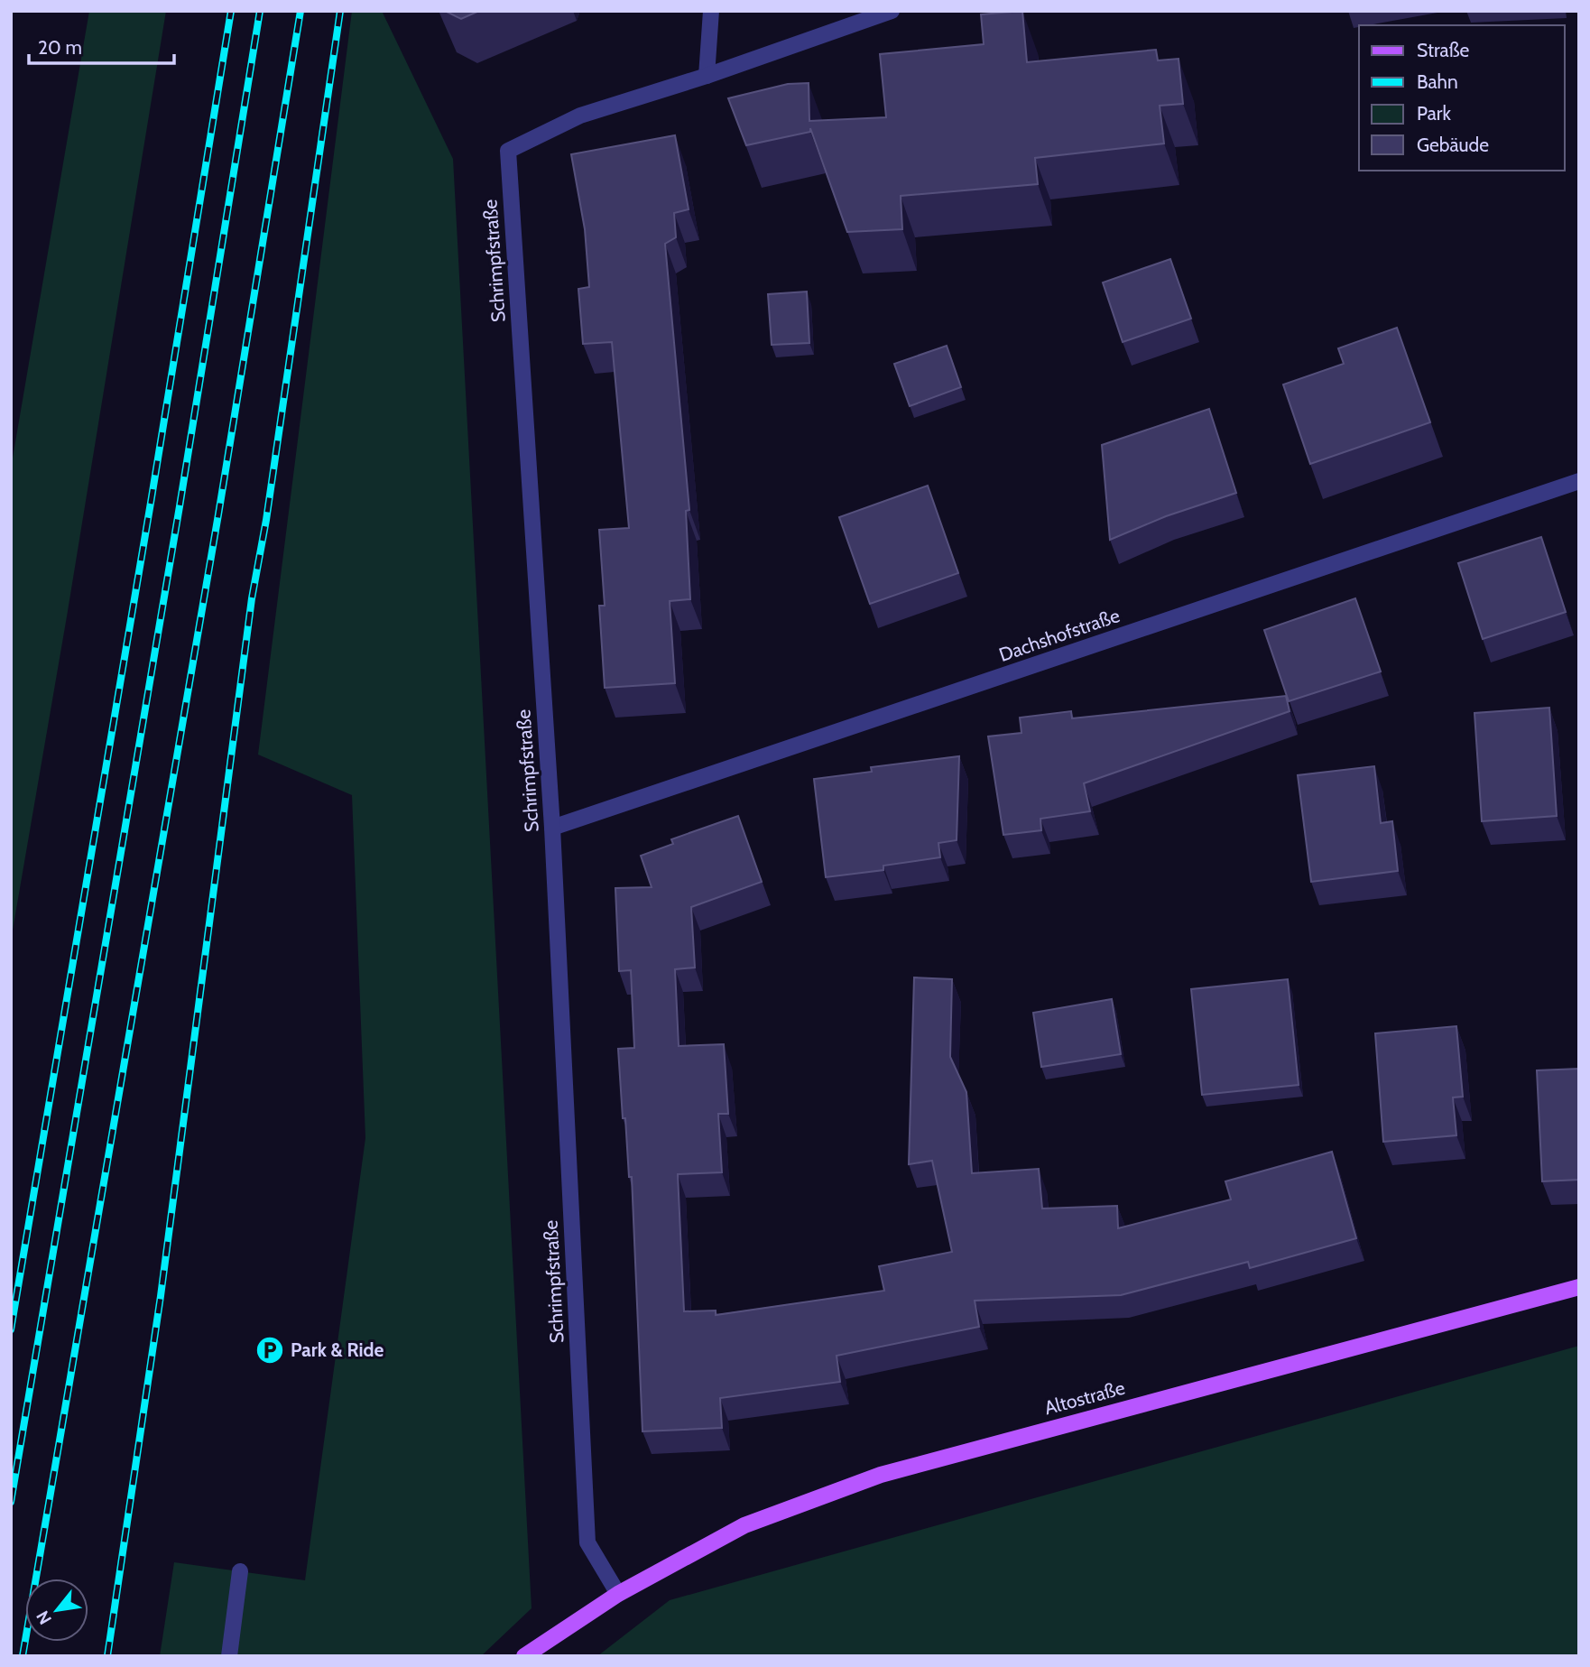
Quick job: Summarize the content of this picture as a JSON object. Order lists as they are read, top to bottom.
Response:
{
  "streets": {
    "main road": ["Altostraße"],
    "street": ["Schrimpfstraße", "Dachshofstraße"]
  },
  "crossings": [
    ["Schrimpfstraße", "Dachshofstraße"],
    ["Schrimpfstraße", "Altostraße"]
  ],
  "places": {
    "parking": ["Park & Ride"]
  },
  "legend": [
    "Straße",
    "Bahn",
    "Park",
    "Gebäude"
  ],
  "scale_bar": "20 m",
  "north": "bottom left"
}
